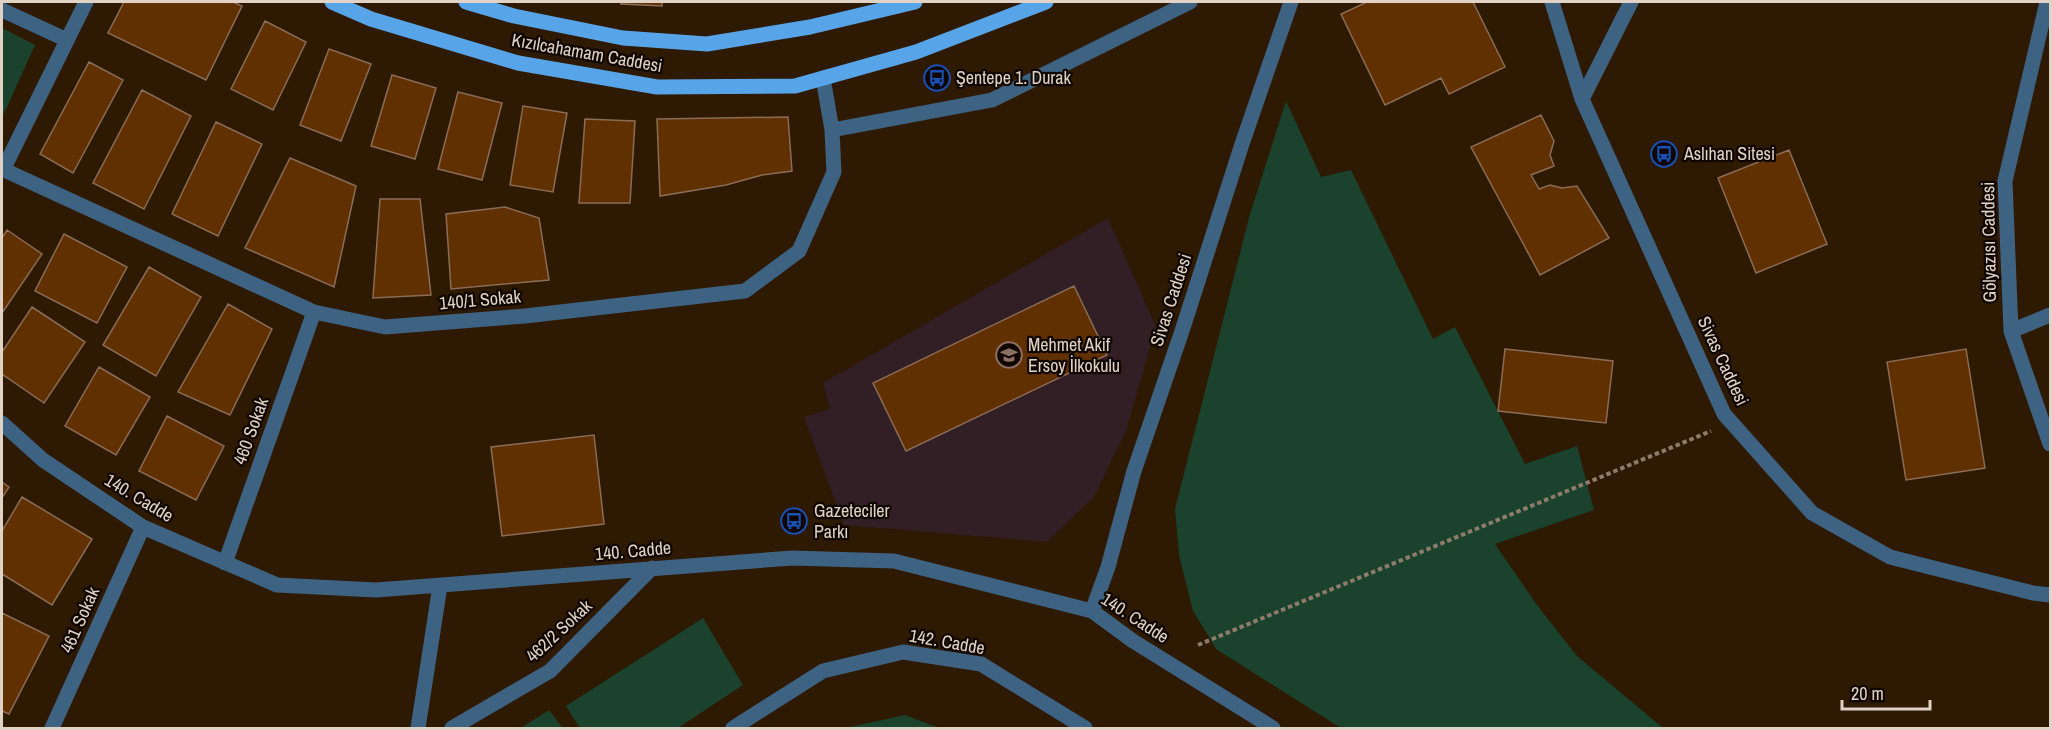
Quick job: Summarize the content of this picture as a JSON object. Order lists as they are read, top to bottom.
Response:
{
  "streets": {
    "main road": ["Kızılcahamam Caddesi"],
    "street": [
      "Gölyazısı Caddesi",
      "140/1 Sokak",
      "Sivas Caddesi",
      "460 Sokak",
      "140. Cadde",
      "461 Sokak",
      "462/2 Sokak",
      "142. Cadde"
    ]
  },
  "crossings": [
    ["Kızılcahamam Caddesi", "140/1 Sokak"],
    ["140/1 Sokak", "460 Sokak"],
    ["Sivas Caddesi", "140. Cadde"],
    ["460 Sokak", "140. Cadde"],
    ["140. Cadde", "461 Sokak"],
    ["140. Cadde", "462/2 Sokak"]
  ],
  "places": {
    "bus stop": ["Şentepe 1. Durak", "Aslıhan Sitesi", "Gazeteciler Parkı"],
    "school or university": ["Mehmet Akif Ersoy İlkokulu"]
  },
  "scale_bar": "20 m"
}
